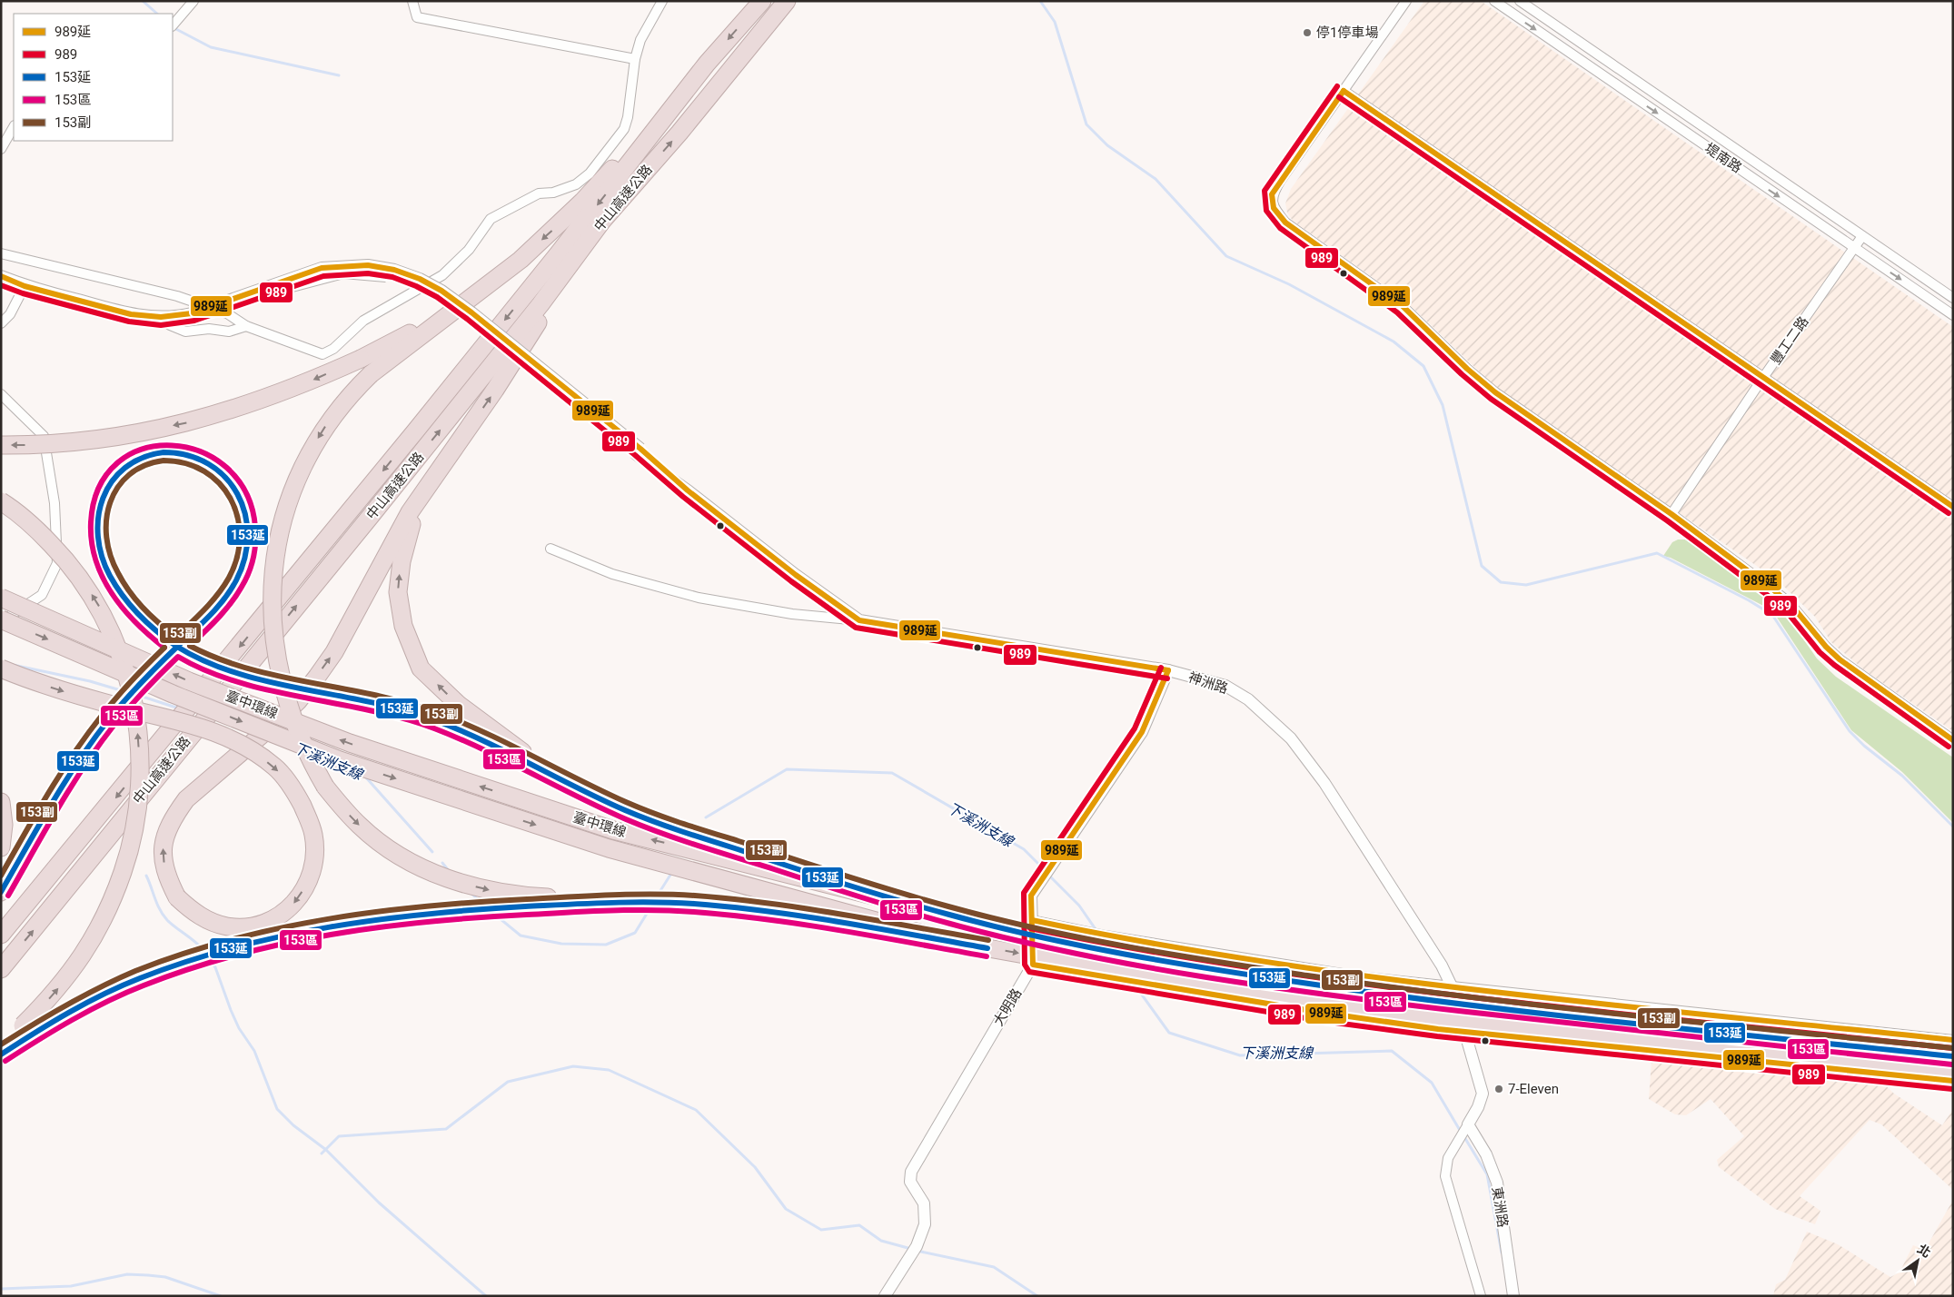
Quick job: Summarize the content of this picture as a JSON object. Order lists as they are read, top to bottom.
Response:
{
  "streets": {
    "highway": ["中山高速公路", "臺中環線"],
    "street": [
      "堤南路",
      "豐工二路",
      "神洲路",
      "大明路",
      "東洲路"
    ]
  },
  "crossings": [
    ["堤南路", "豐工二路"],
    ["神洲路", "東洲路"]
  ],
  "water": ["下溪洲支線"],
  "places": ["停1停車場", "7-Eleven"],
  "lines": [
    "transit line 989",
    "transit line 989延",
    "transit line 153區",
    "transit line 153延",
    "transit line 153副"
  ],
  "legend": [
    "989延",
    "989",
    "153延",
    "153區",
    "153副"
  ],
  "north": "top right"
}
